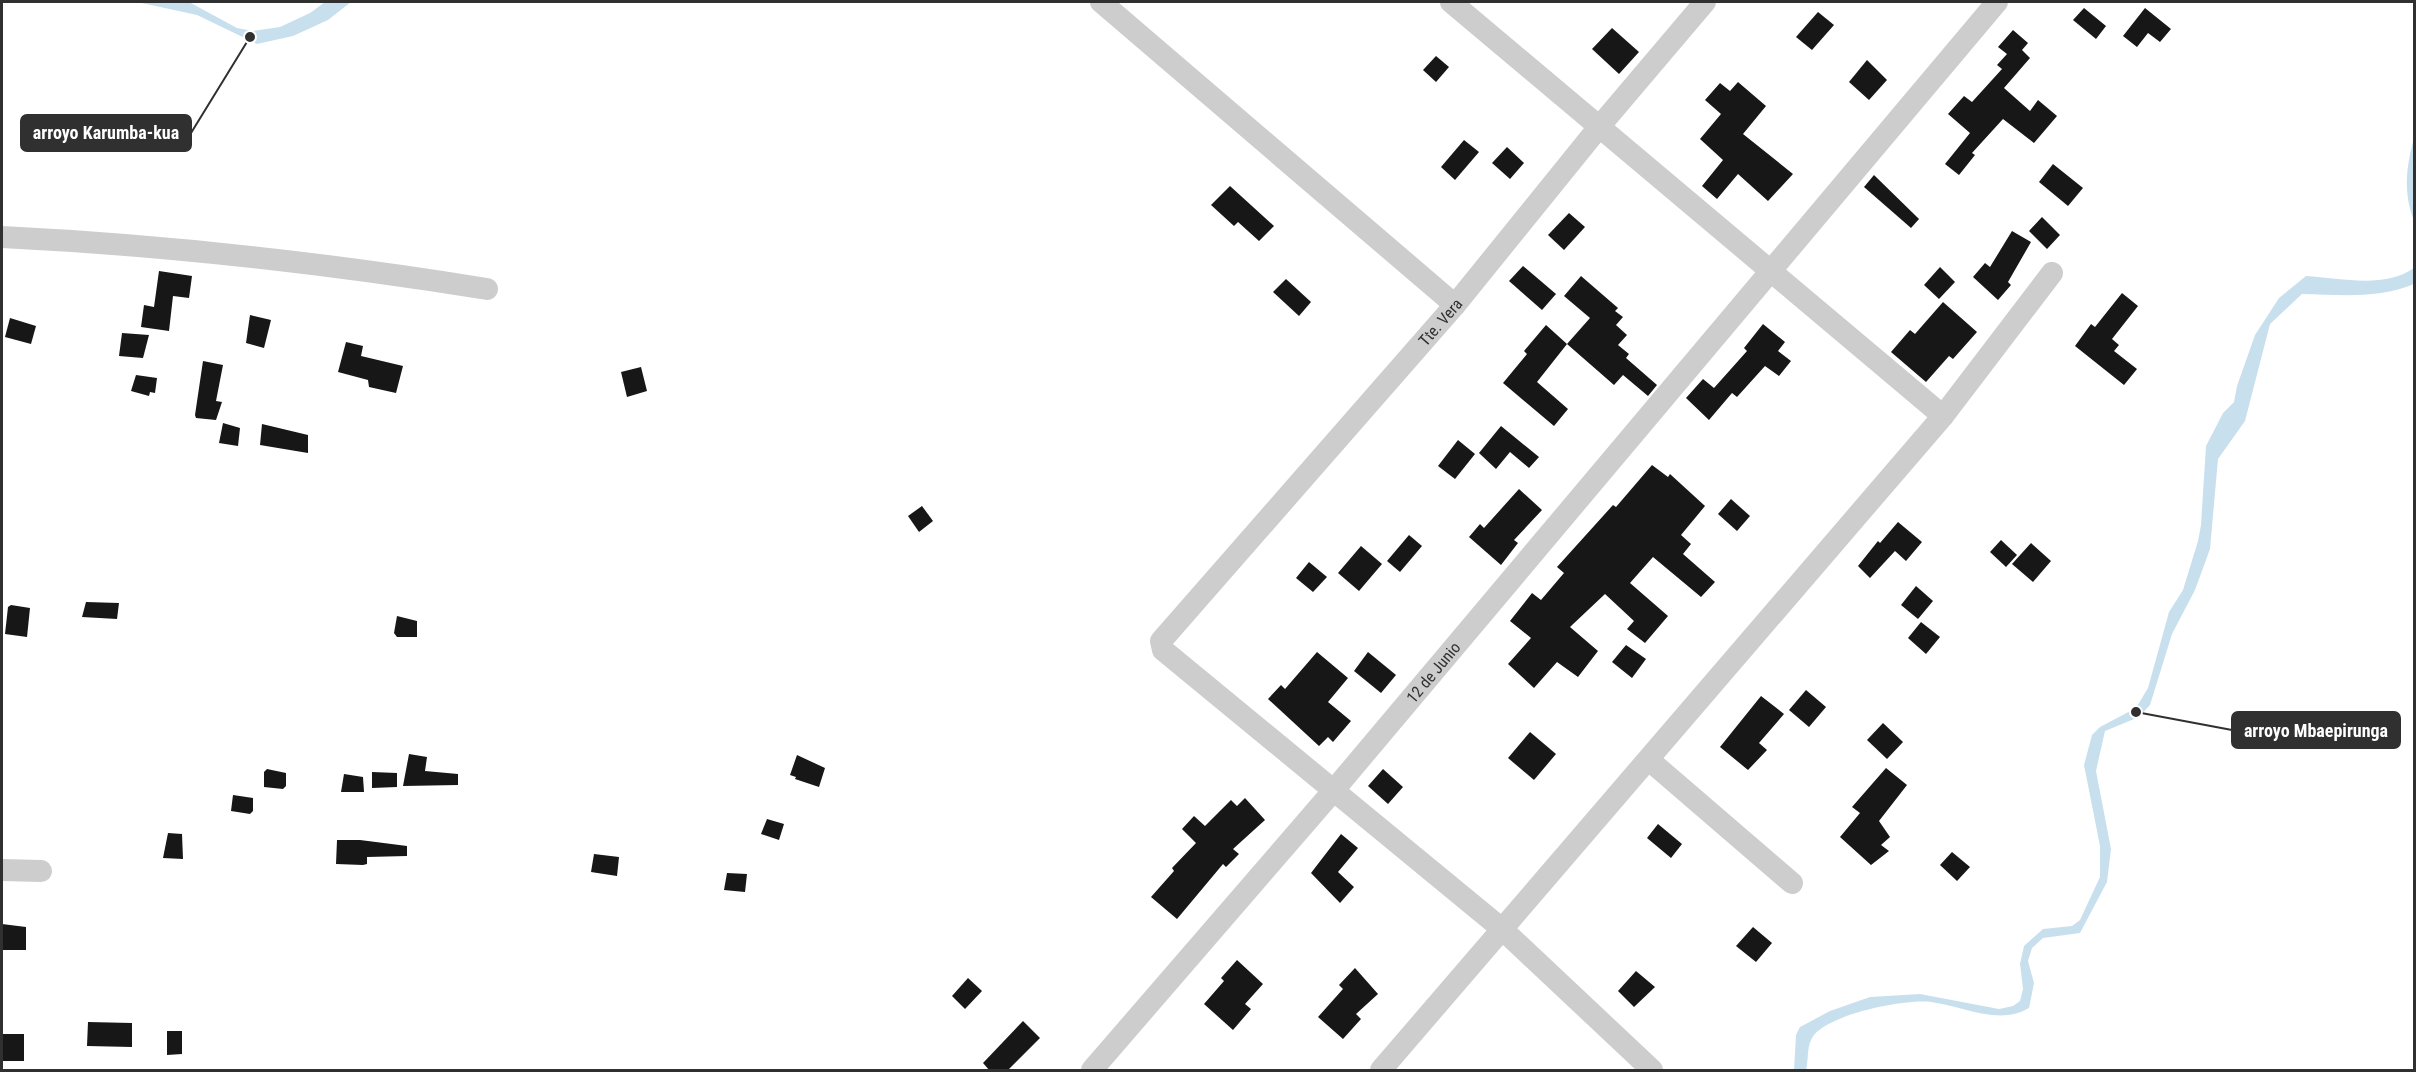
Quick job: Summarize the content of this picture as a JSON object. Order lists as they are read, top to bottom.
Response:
{
  "streets": {
    "street": ["Tte. Vera", "12 de Junio"]
  },
  "crossings": [
    ["Tte. Vera", "12 de Junio"]
  ],
  "places": ["arroyo Karumba-kua", "arroyo Mbaepirunga"]
}
